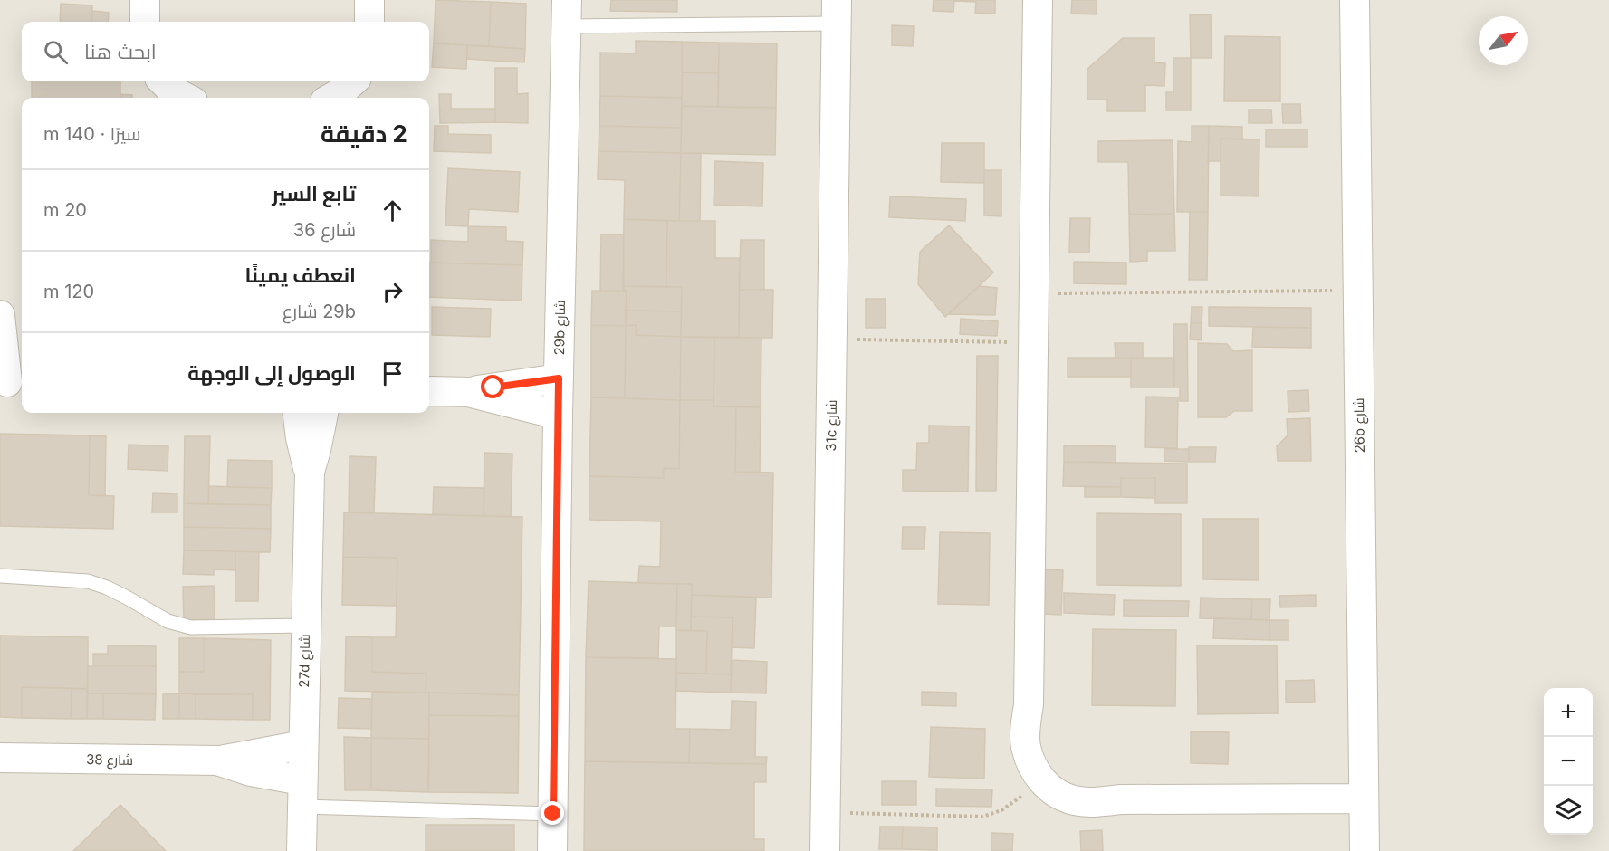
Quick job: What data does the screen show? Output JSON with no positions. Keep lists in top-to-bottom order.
{
  "streets": {
    "street": [
      "29b شارع",
      "31c شارع",
      "26b شارع",
      "27d شارع",
      "شارع 38"
    ]
  },
  "crossings": [
    ["27d شارع", "شارع 38"]
  ],
  "north": "top right",
  "page": {
    "search": "ابحث هنا",
    "heading": ["2 دقيقة", "سيرًا · 140 m"],
    "list": [
      ["تابع السير", "شارع 36", "20 m"],
      ["انعطف يمينًا", "29b شارع", "120 m"],
      "الوصول إلى الوجهة"
    ],
    "map_buttons": ["+", "−"]
  }
}
